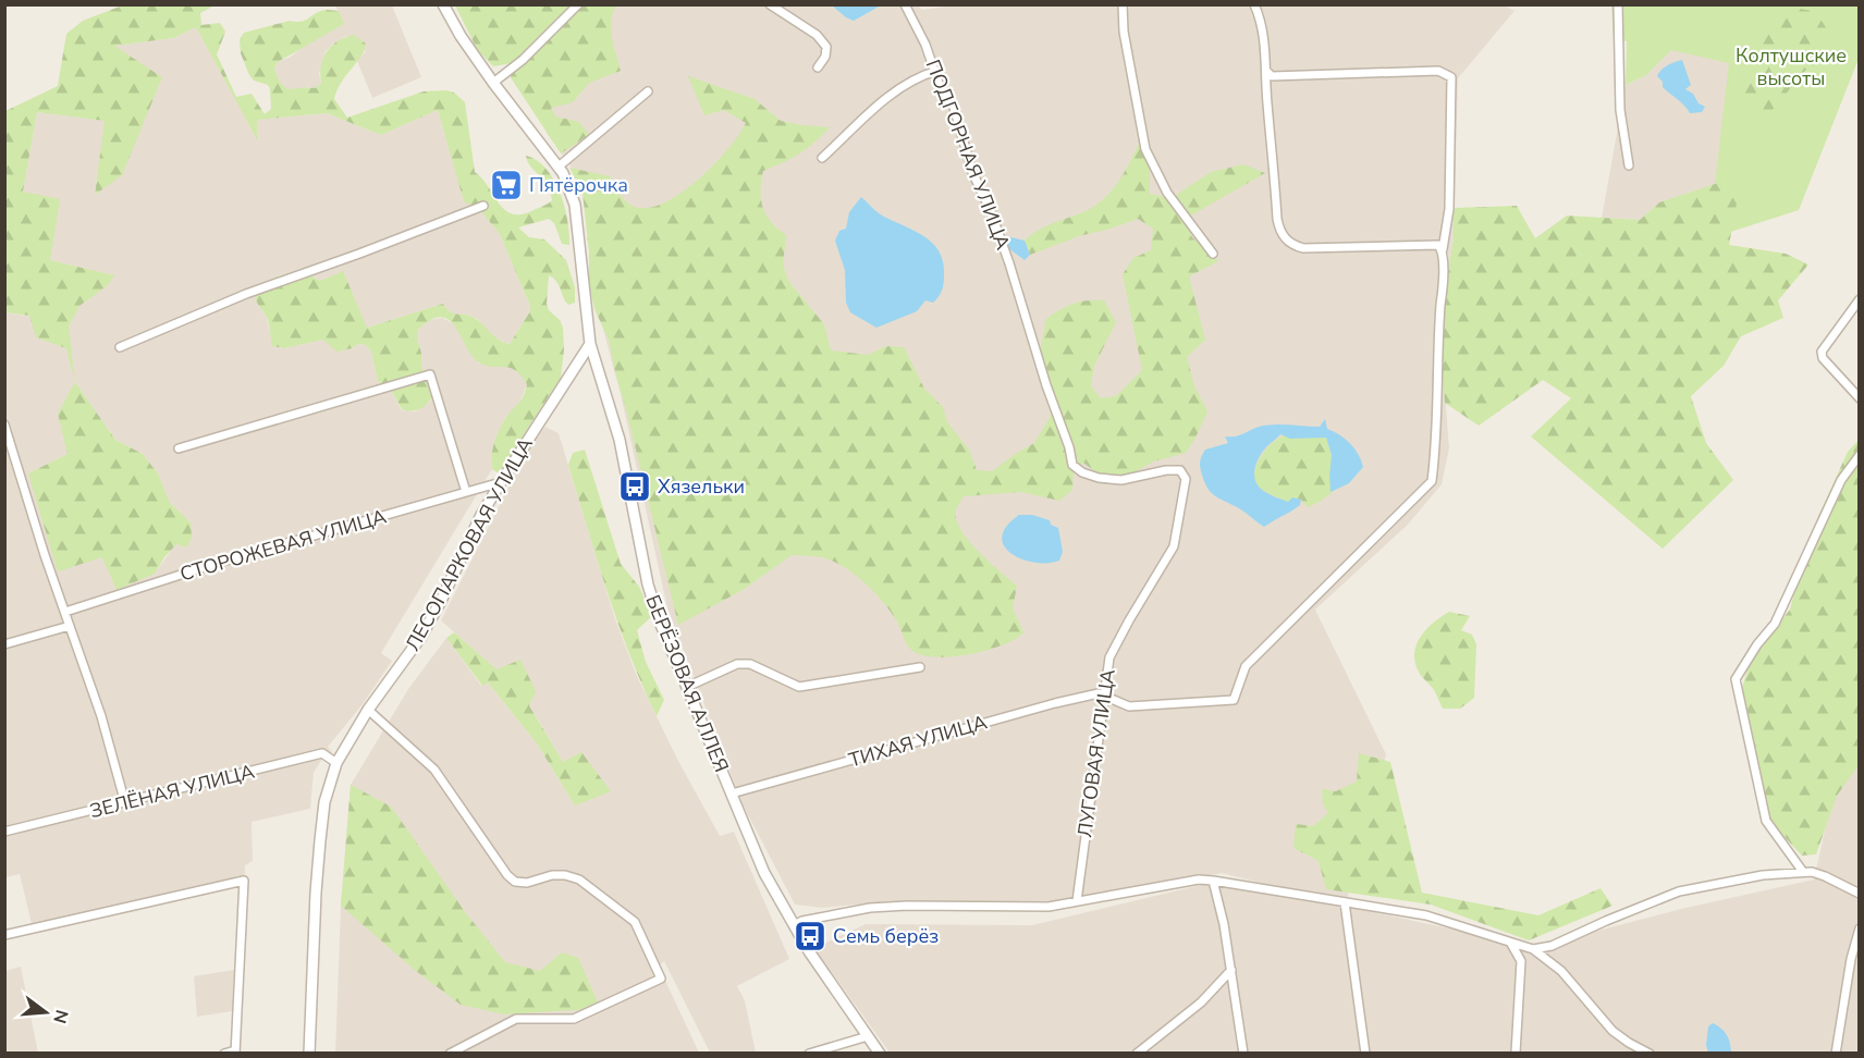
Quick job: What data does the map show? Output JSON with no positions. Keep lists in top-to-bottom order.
{
  "streets": {
    "street": [
      "ПОДГОРНАЯ УЛИЦА",
      "ЛЕСОПАРКОВАЯ УЛИЦА",
      "СТОРОЖЕВАЯ УЛИЦА",
      "БЕРЁЗОВАЯ АЛЛЕЯ",
      "ТИХАЯ УЛИЦА",
      "ЛУГОВАЯ УЛИЦА",
      "ЗЕЛЁНАЯ УЛИЦА"
    ]
  },
  "crossings": [
    ["ПОДГОРНАЯ УЛИЦА", "ЛУГОВАЯ УЛИЦА"],
    ["ЛЕСОПАРКОВАЯ УЛИЦА", "СТОРОЖЕВАЯ УЛИЦА"],
    ["ЛЕСОПАРКОВАЯ УЛИЦА", "БЕРЁЗОВАЯ АЛЛЕЯ"],
    ["ЛЕСОПАРКОВАЯ УЛИЦА", "ЗЕЛЁНАЯ УЛИЦА"],
    ["БЕРЁЗОВАЯ АЛЛЕЯ", "ТИХАЯ УЛИЦА"],
    ["ТИХАЯ УЛИЦА", "ЛУГОВАЯ УЛИЦА"]
  ],
  "parks": ["Колтушские высоты"],
  "places": {
    "supermarket": ["Пятёрочка"],
    "bus stop": ["Хязельки", "Семь берёз"]
  },
  "north": "right"
}
